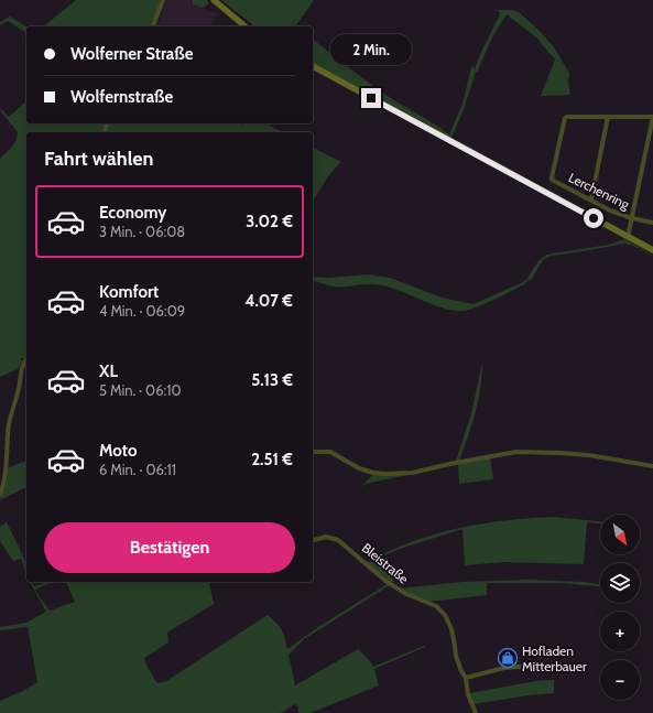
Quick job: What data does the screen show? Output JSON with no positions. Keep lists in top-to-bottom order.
{
  "streets": {
    "street": ["Lerchenring", "Bleistraße"]
  },
  "places": {
    "shop": ["Hofladen Mitterbauer"]
  },
  "north": "bottom right",
  "page": {
    "banner": ["Wolferner Straße", "Wolfernstraße"],
    "bubble": "2 Min.",
    "heading": "Fahrt wählen",
    "list": [
      {
        "name": "Economy",
        "note": "3 Min. · 06:08",
        "value": "3.02 €"
      },
      {
        "name": "Komfort",
        "note": "4 Min. · 06:09",
        "value": "4.07 €"
      },
      {
        "name": "XL",
        "note": "5 Min. · 06:10",
        "value": "5.13 €"
      },
      {
        "name": "Moto",
        "note": "6 Min. · 06:11",
        "value": "2.51 €"
      }
    ],
    "buttons": "Bestätigen",
    "map_buttons": ["+", "−"]
  }
}
